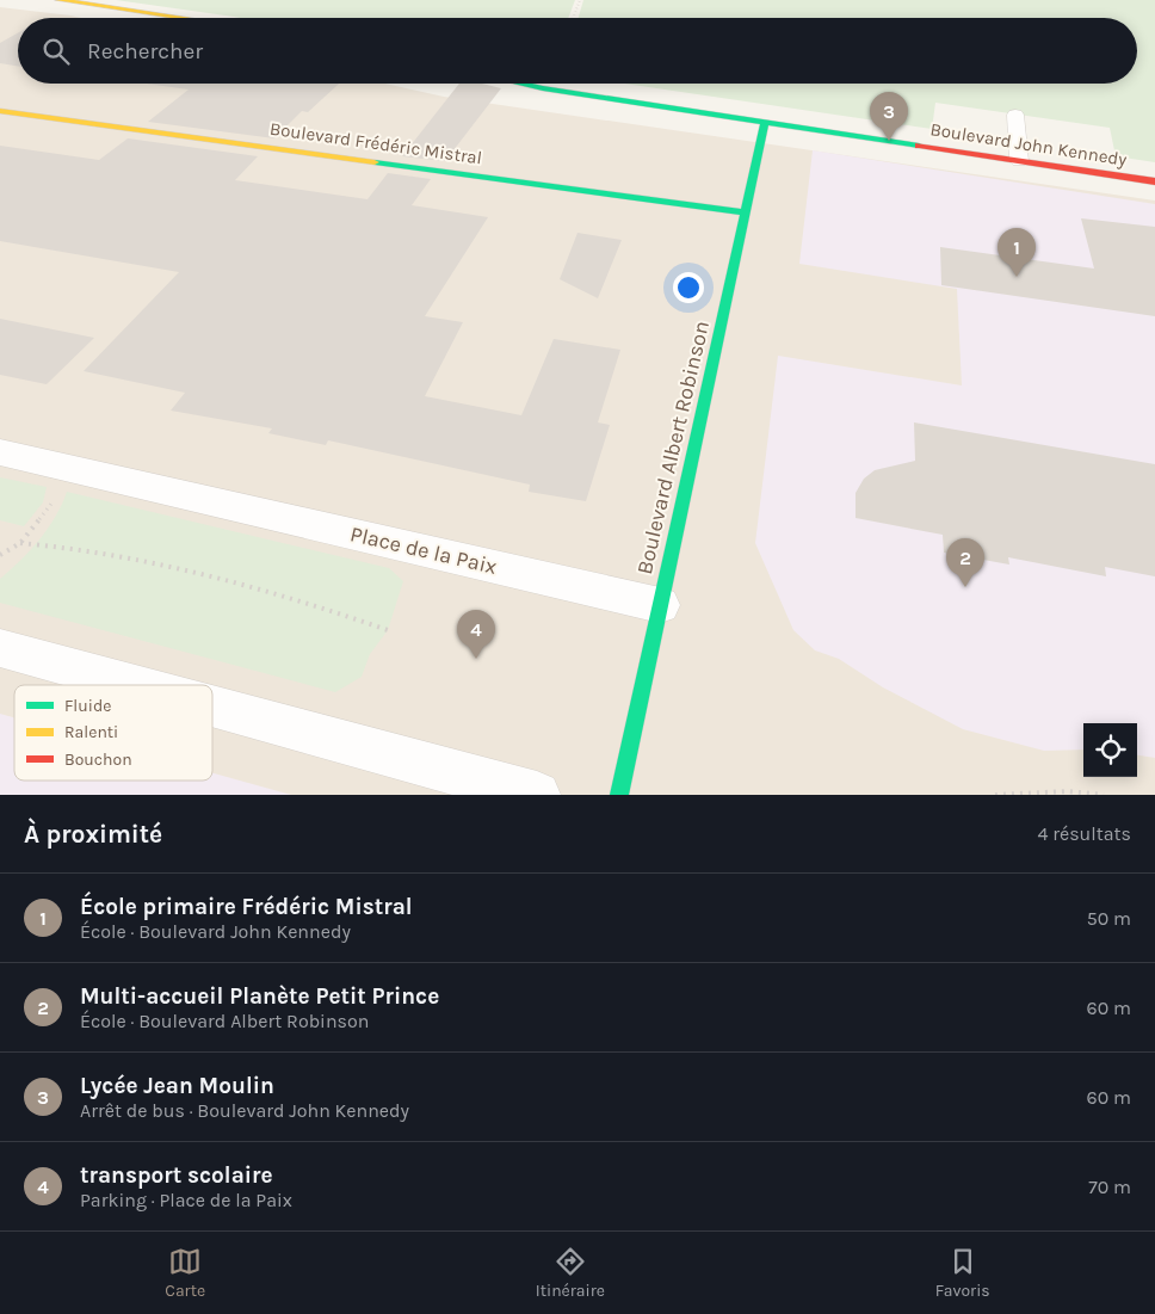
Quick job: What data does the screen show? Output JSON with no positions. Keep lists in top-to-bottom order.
{
  "streets": {
    "street": [
      "Boulevard Frédéric Mistral",
      "Boulevard John Kennedy",
      "Boulevard Albert Robinson",
      "Place de la Paix"
    ]
  },
  "crossings": [
    ["Boulevard Frédéric Mistral", "Boulevard Albert Robinson"],
    ["Boulevard John Kennedy", "Boulevard Albert Robinson"],
    ["Boulevard Albert Robinson", "Place de la Paix"]
  ],
  "legend": ["Fluide", "Ralenti", "Bouchon"],
  "page": {
    "search": "Rechercher",
    "pins": [
      "3",
      "1",
      "2",
      "4"
    ],
    "heading": ["À proximité", "4 résultats"],
    "list": [
      {
        "mark": "1",
        "name": "École primaire Frédéric Mistral",
        "note": "École · Boulevard John Kennedy",
        "value": "50 m"
      },
      {
        "mark": "2",
        "name": "Multi-accueil Planète Petit Prince",
        "note": "École · Boulevard Albert Robinson",
        "value": "60 m"
      },
      {
        "mark": "3",
        "name": "Lycée Jean Moulin",
        "note": "Arrêt de bus · Boulevard John Kennedy",
        "value": "60 m"
      },
      {
        "mark": "4",
        "name": "transport scolaire",
        "note": "Parking · Place de la Paix",
        "value": "70 m"
      }
    ],
    "nav": ["Carte", "Itinéraire", "Favoris"]
  }
}
